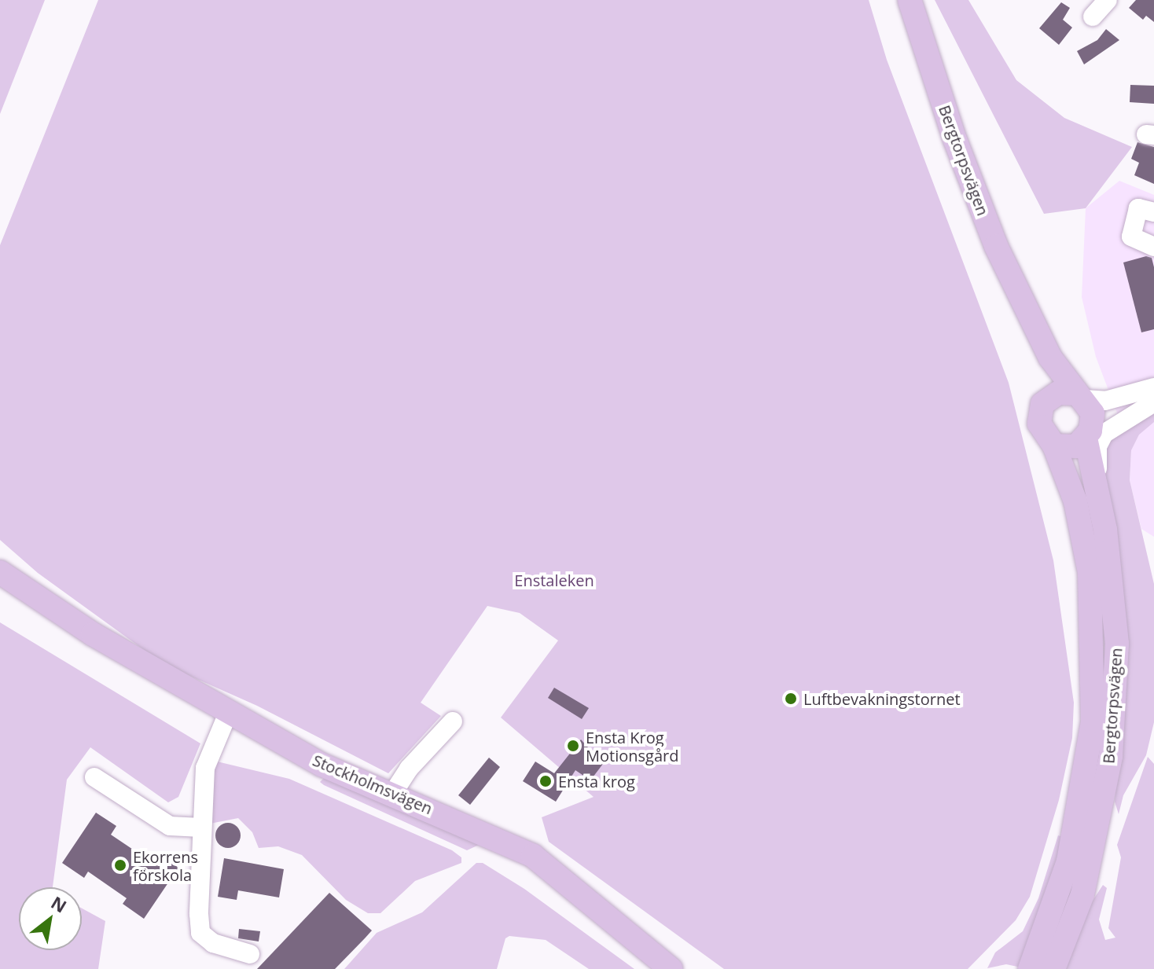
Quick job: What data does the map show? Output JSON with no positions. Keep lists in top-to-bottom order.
{
  "streets": {
    "main road": ["Bergtorpsvägen", "Stockholmsvägen"]
  },
  "parks": ["Enstaleken"],
  "places": [
    "Luftbevakningstornet",
    "Ensta Krog Motionsgård",
    "Ensta krog",
    "Ekorrens förskola"
  ],
  "north": "top right"
}
